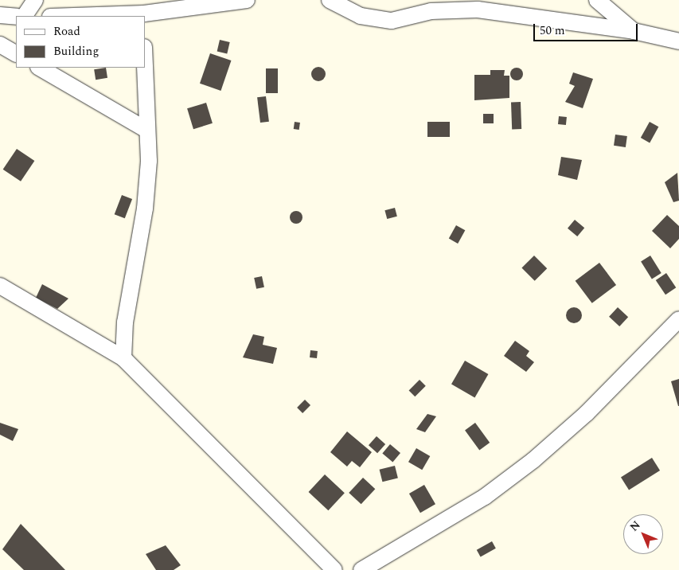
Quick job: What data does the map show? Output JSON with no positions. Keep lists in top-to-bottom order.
{
  "legend": ["Road", "Building"],
  "scale_bar": "50 m",
  "north": "top left"
}
